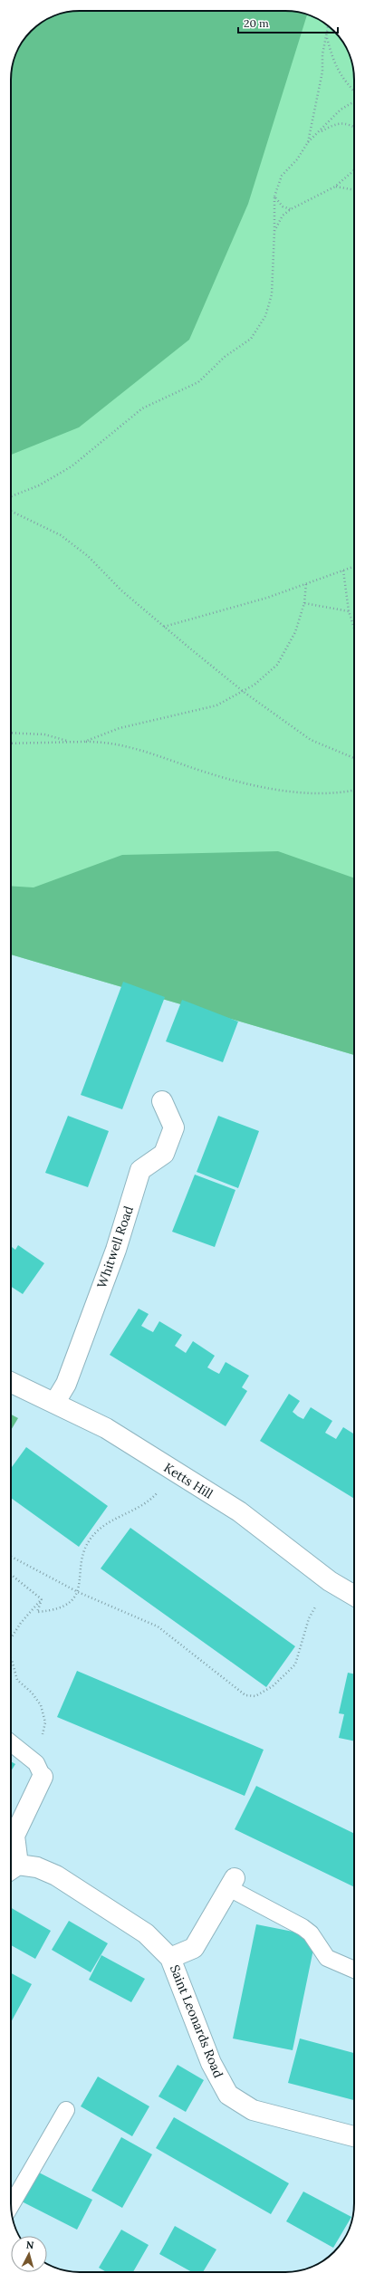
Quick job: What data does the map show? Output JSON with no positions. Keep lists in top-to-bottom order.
{
  "streets": {
    "street": ["Whitwell Road", "Ketts Hill", "Saint Leonards Road"]
  },
  "crossings": [
    ["Whitwell Road", "Ketts Hill"]
  ],
  "scale_bar": "20 m",
  "north": "top"
}
